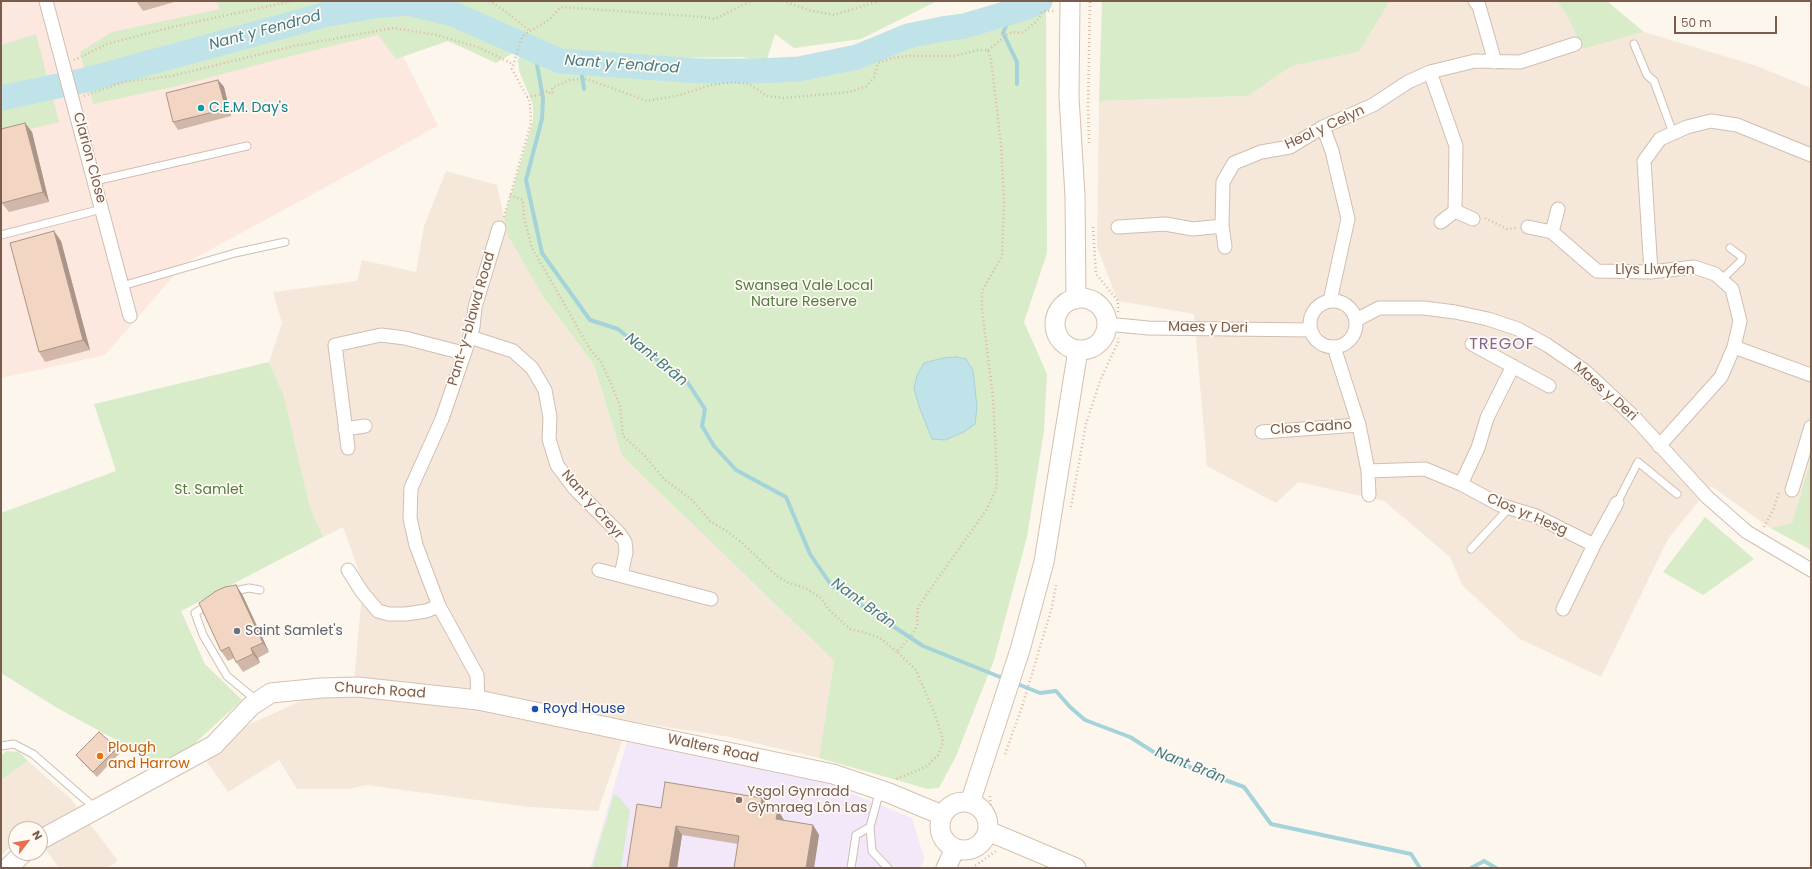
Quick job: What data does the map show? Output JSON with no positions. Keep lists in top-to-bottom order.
{
  "streets": {
    "main road": ["Church Road", "Walters Road"],
    "street": [
      "Heol y Celyn",
      "Clarion Close",
      "Llys Llwyfen",
      "Pant-y-blawd Road",
      "Maes y Deri",
      "Clos Cadno",
      "Nant y Creyr",
      "Clos yr Hesg"
    ]
  },
  "crossings": [
    ["Llys Llwyfen", "Maes y Deri"],
    ["Pant-y-blawd Road", "Nant y Creyr"],
    ["Pant-y-blawd Road", "Church Road"],
    ["Pant-y-blawd Road", "Walters Road"],
    ["Church Road", "Walters Road"]
  ],
  "districts": ["TREGOF"],
  "water": ["Nant y Fendrod", "Nant Brân"],
  "parks": ["Swansea Vale Local Nature Reserve", "St. Samlet"],
  "places": [
    "C.E.M. Day's",
    "Saint Samlet's",
    "Royd House",
    "Plough and Harrow",
    "Ysgol Gynradd Gymraeg Lôn Las"
  ],
  "scale_bar": "50 m",
  "north": "top right"
}
